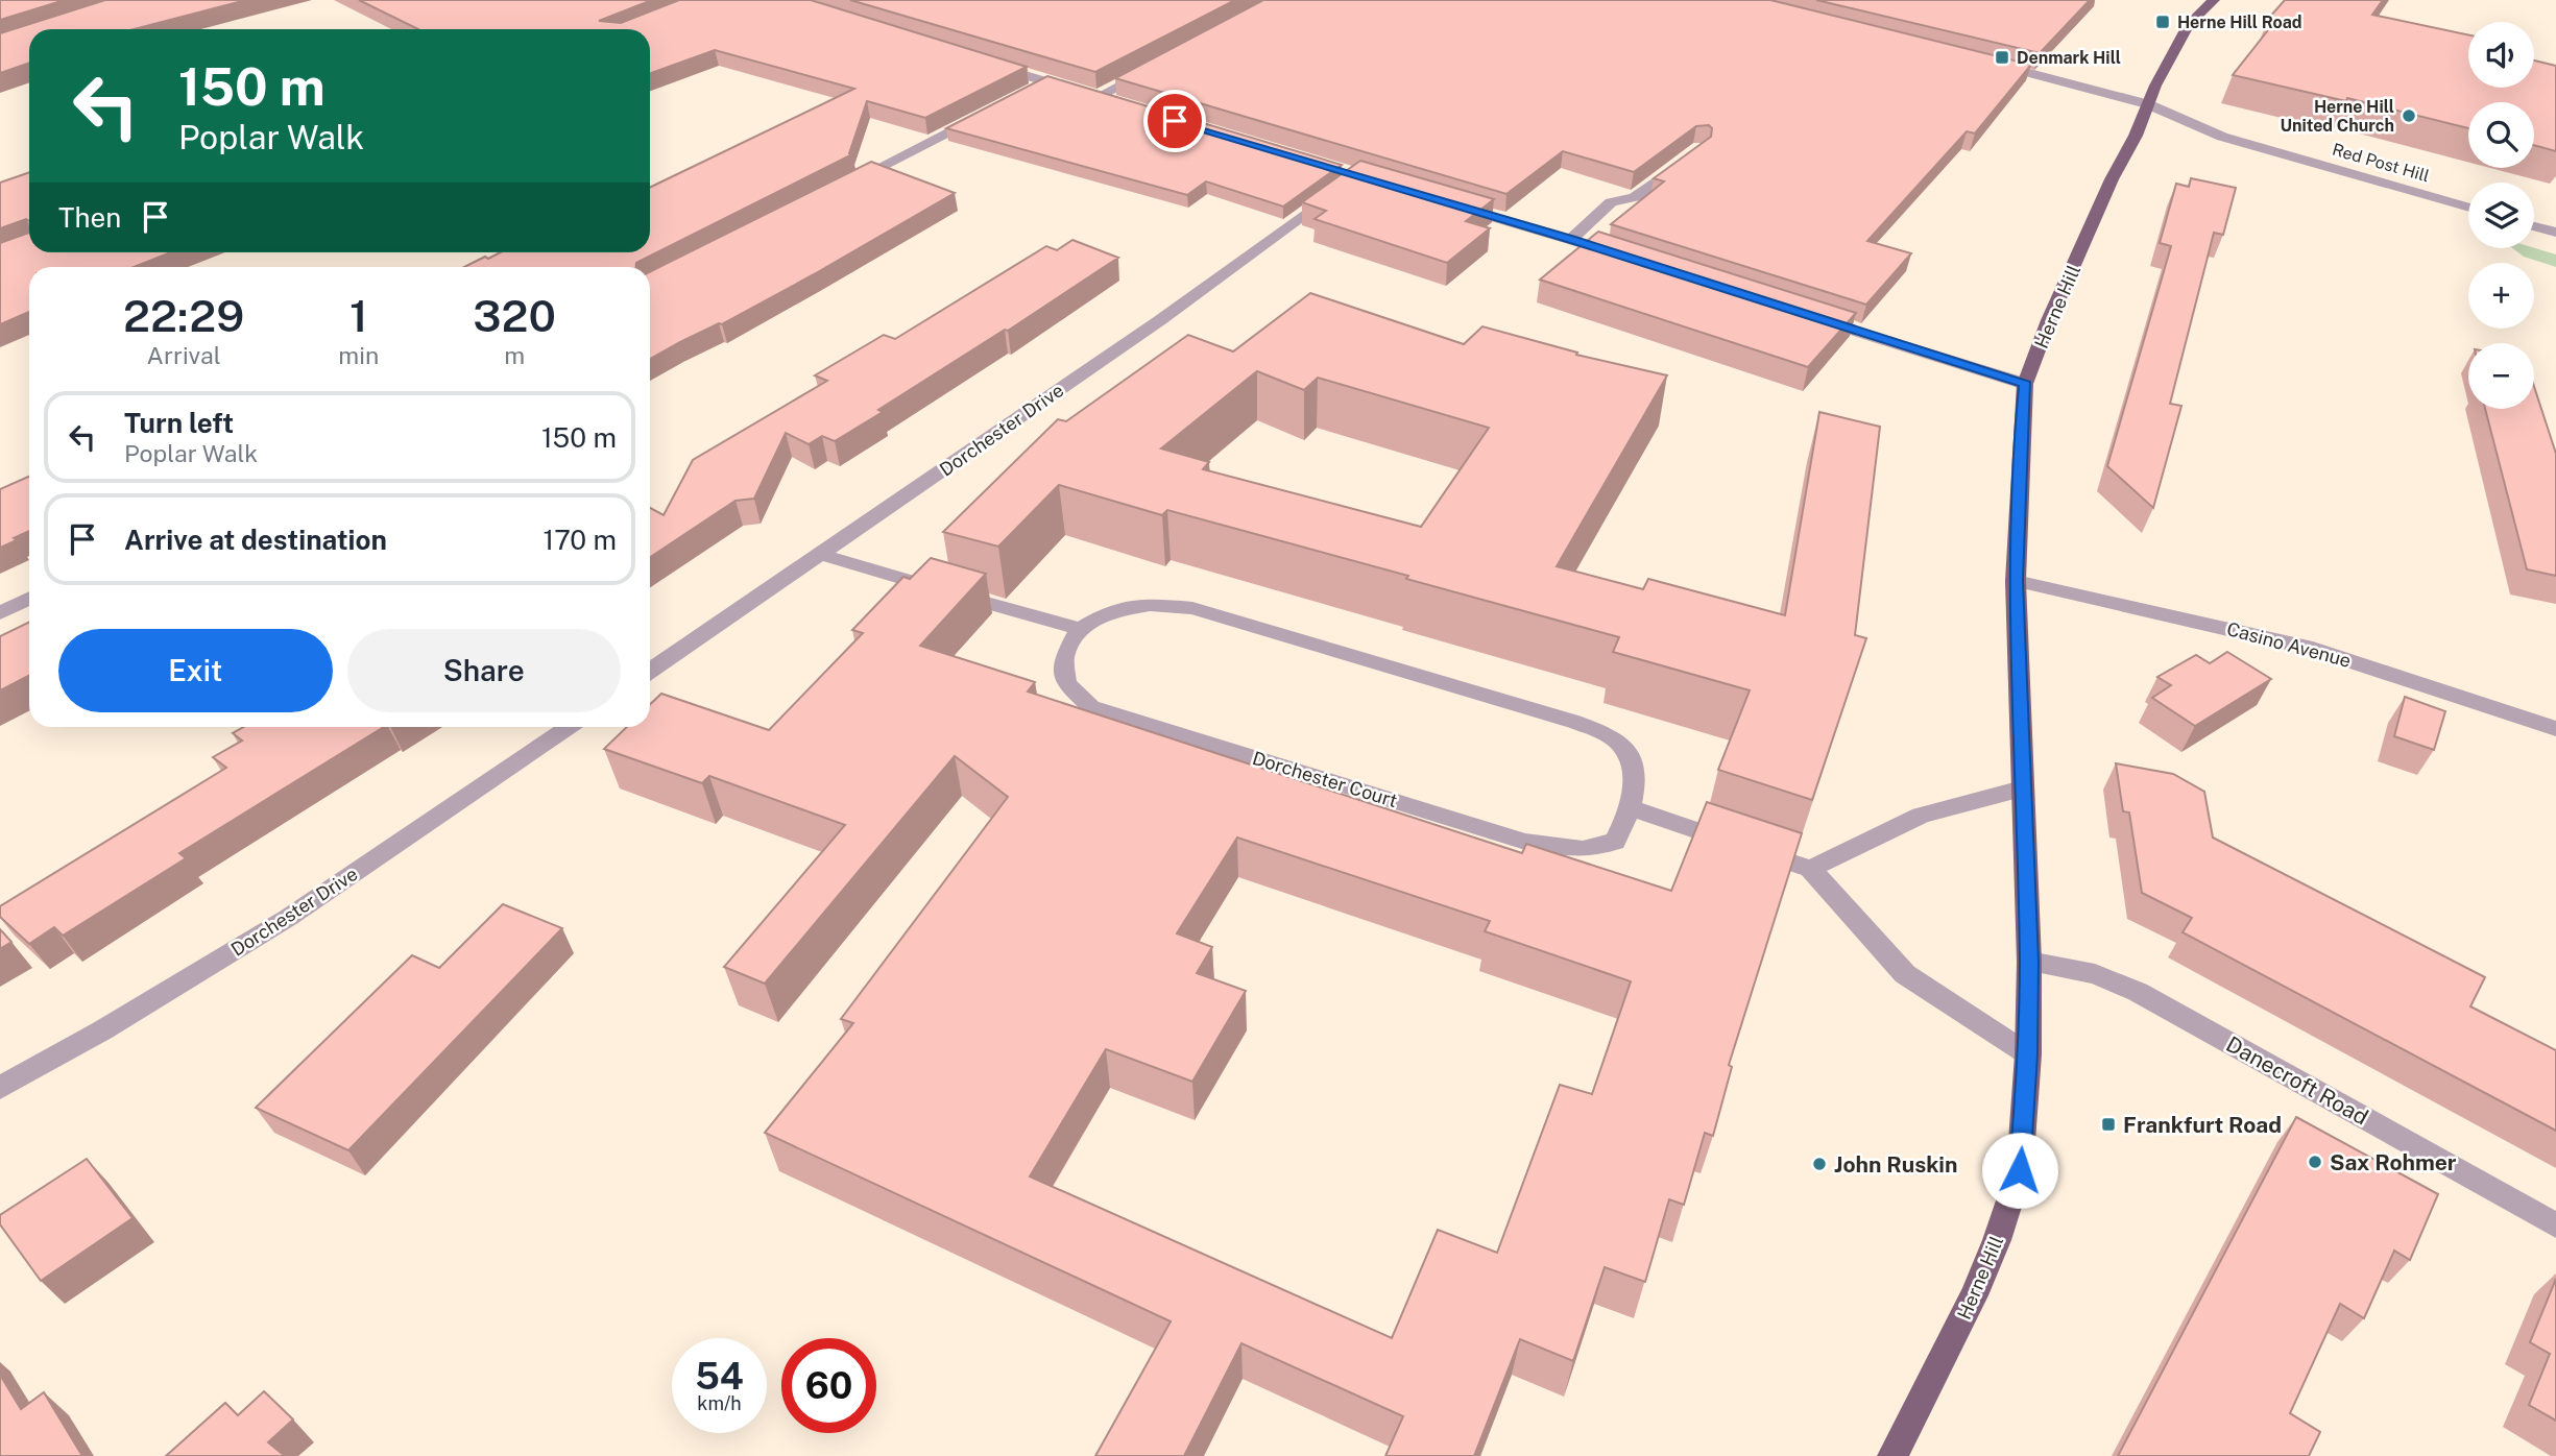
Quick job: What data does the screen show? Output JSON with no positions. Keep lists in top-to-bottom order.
{
  "streets": {
    "main road": ["Herne Hill"],
    "street": [
      "Red Post Hill",
      "Dorchester Drive",
      "Casino Avenue",
      "Dorchester Court",
      "Danecroft Road"
    ]
  },
  "crossings": [
    ["Red Post Hill", "Herne Hill"],
    ["Herne Hill", "Casino Avenue"],
    ["Herne Hill", "Danecroft Road"]
  ],
  "places": {
    "transit": ["Herne Hill Road", "Denmark Hill", "Frankfurt Road"],
    "other": ["Herne Hill United Church", "Sax Rohmer", "John Ruskin"]
  },
  "page": {
    "map_buttons": ["+", "−"],
    "turn": ["150 m", "Poplar Walk"],
    "then": "Then",
    "eta": [
      "22:29",
      "Arrival",
      "1",
      "min",
      "320",
      "m"
    ],
    "list": [
      {
        "name": "Turn left",
        "note": "Poplar Walk",
        "value": "150 m"
      },
      {
        "name": "Arrive at destination",
        "value": "170 m"
      }
    ],
    "buttons": ["Exit", "Share"],
    "speed": "54 km/h",
    "limit": "60"
  }
}
